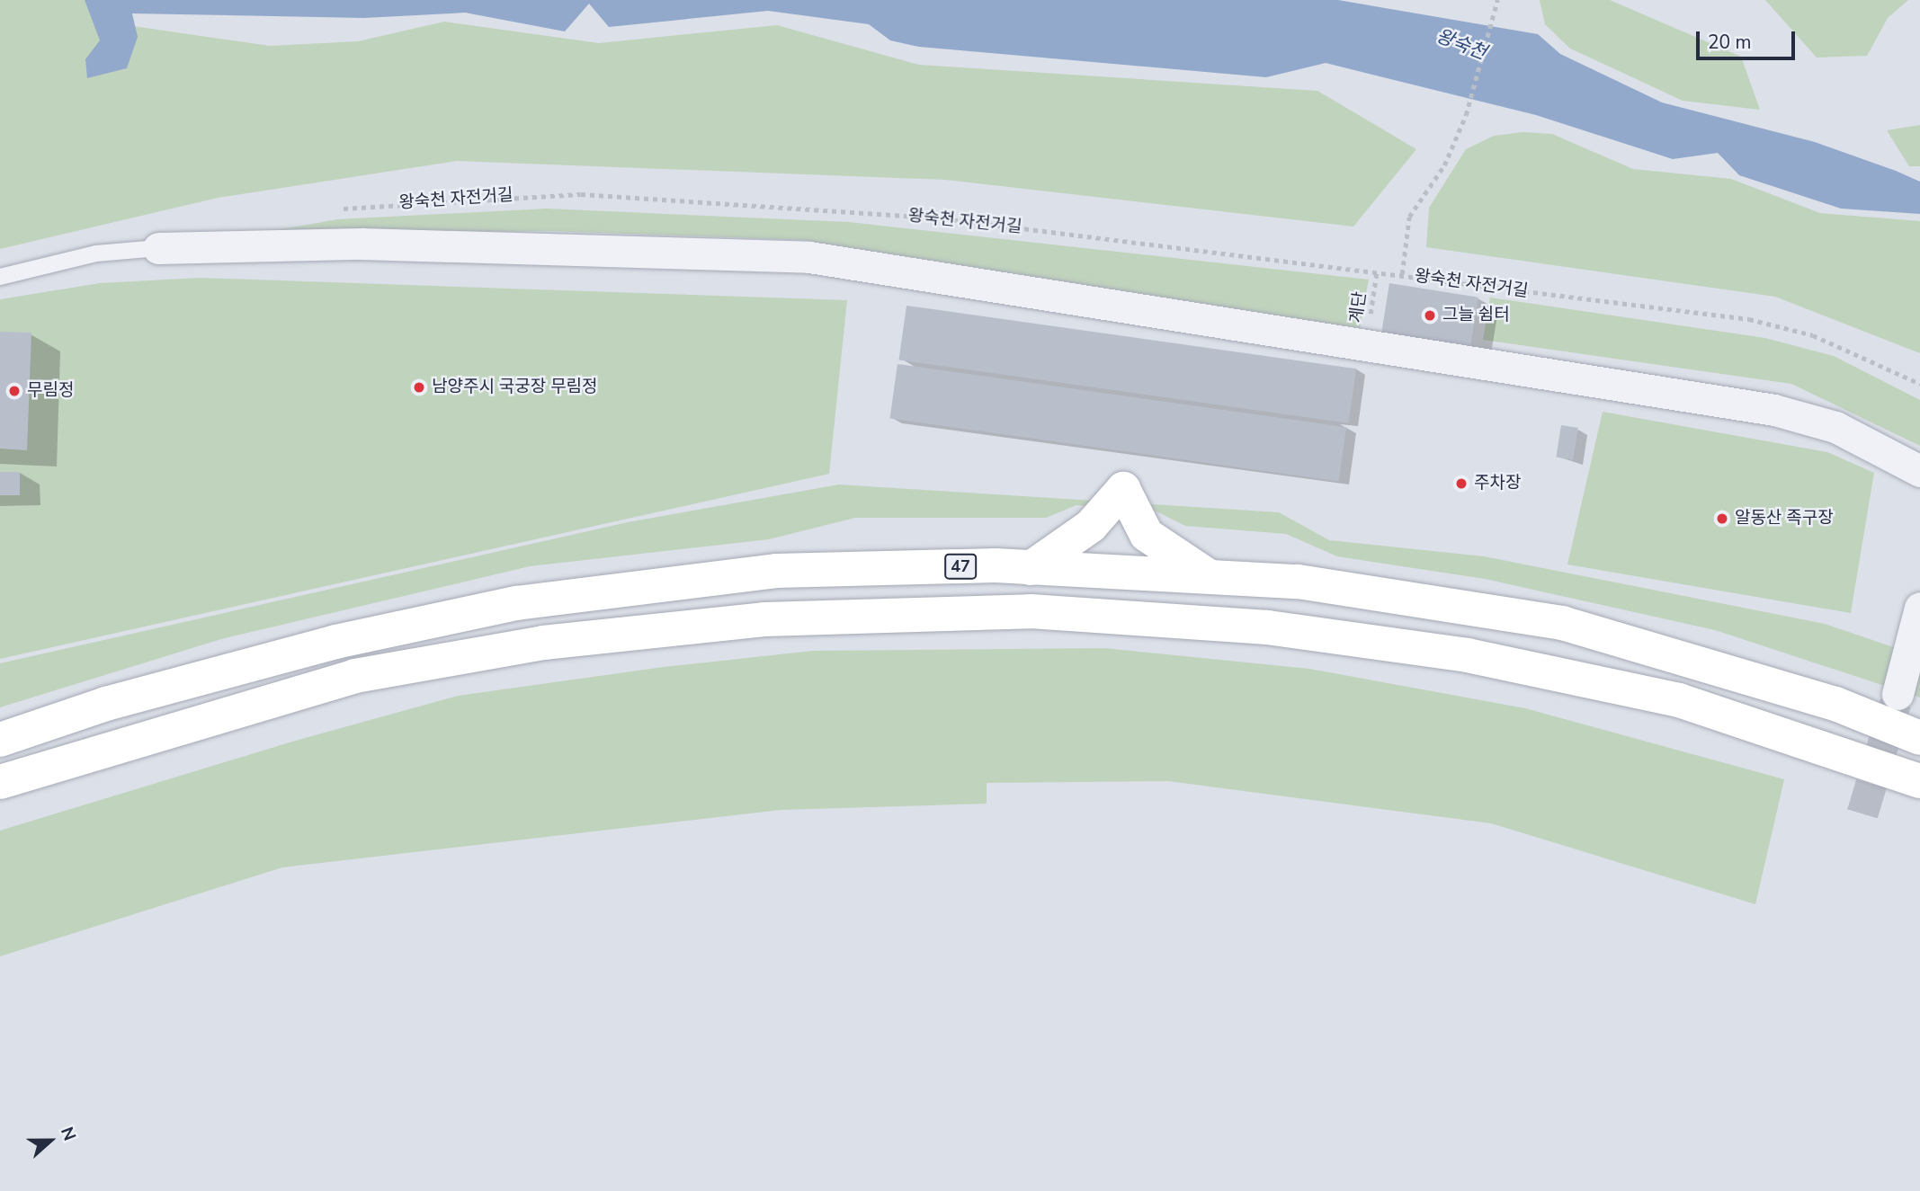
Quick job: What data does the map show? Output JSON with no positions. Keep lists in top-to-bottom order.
{
  "streets": {
    "highway": ["47"],
    "path": ["왕숙천 자전거길", "계단"]
  },
  "crossings": [
    ["왕숙천 자전거길", "계단"]
  ],
  "water": ["왕숙천"],
  "places": [
    "그늘 쉼터",
    "남양주시 국궁장 무림정",
    "무림정",
    "주차장",
    "알동산 족구장"
  ],
  "scale_bar": "20 m",
  "north": "right"
}
